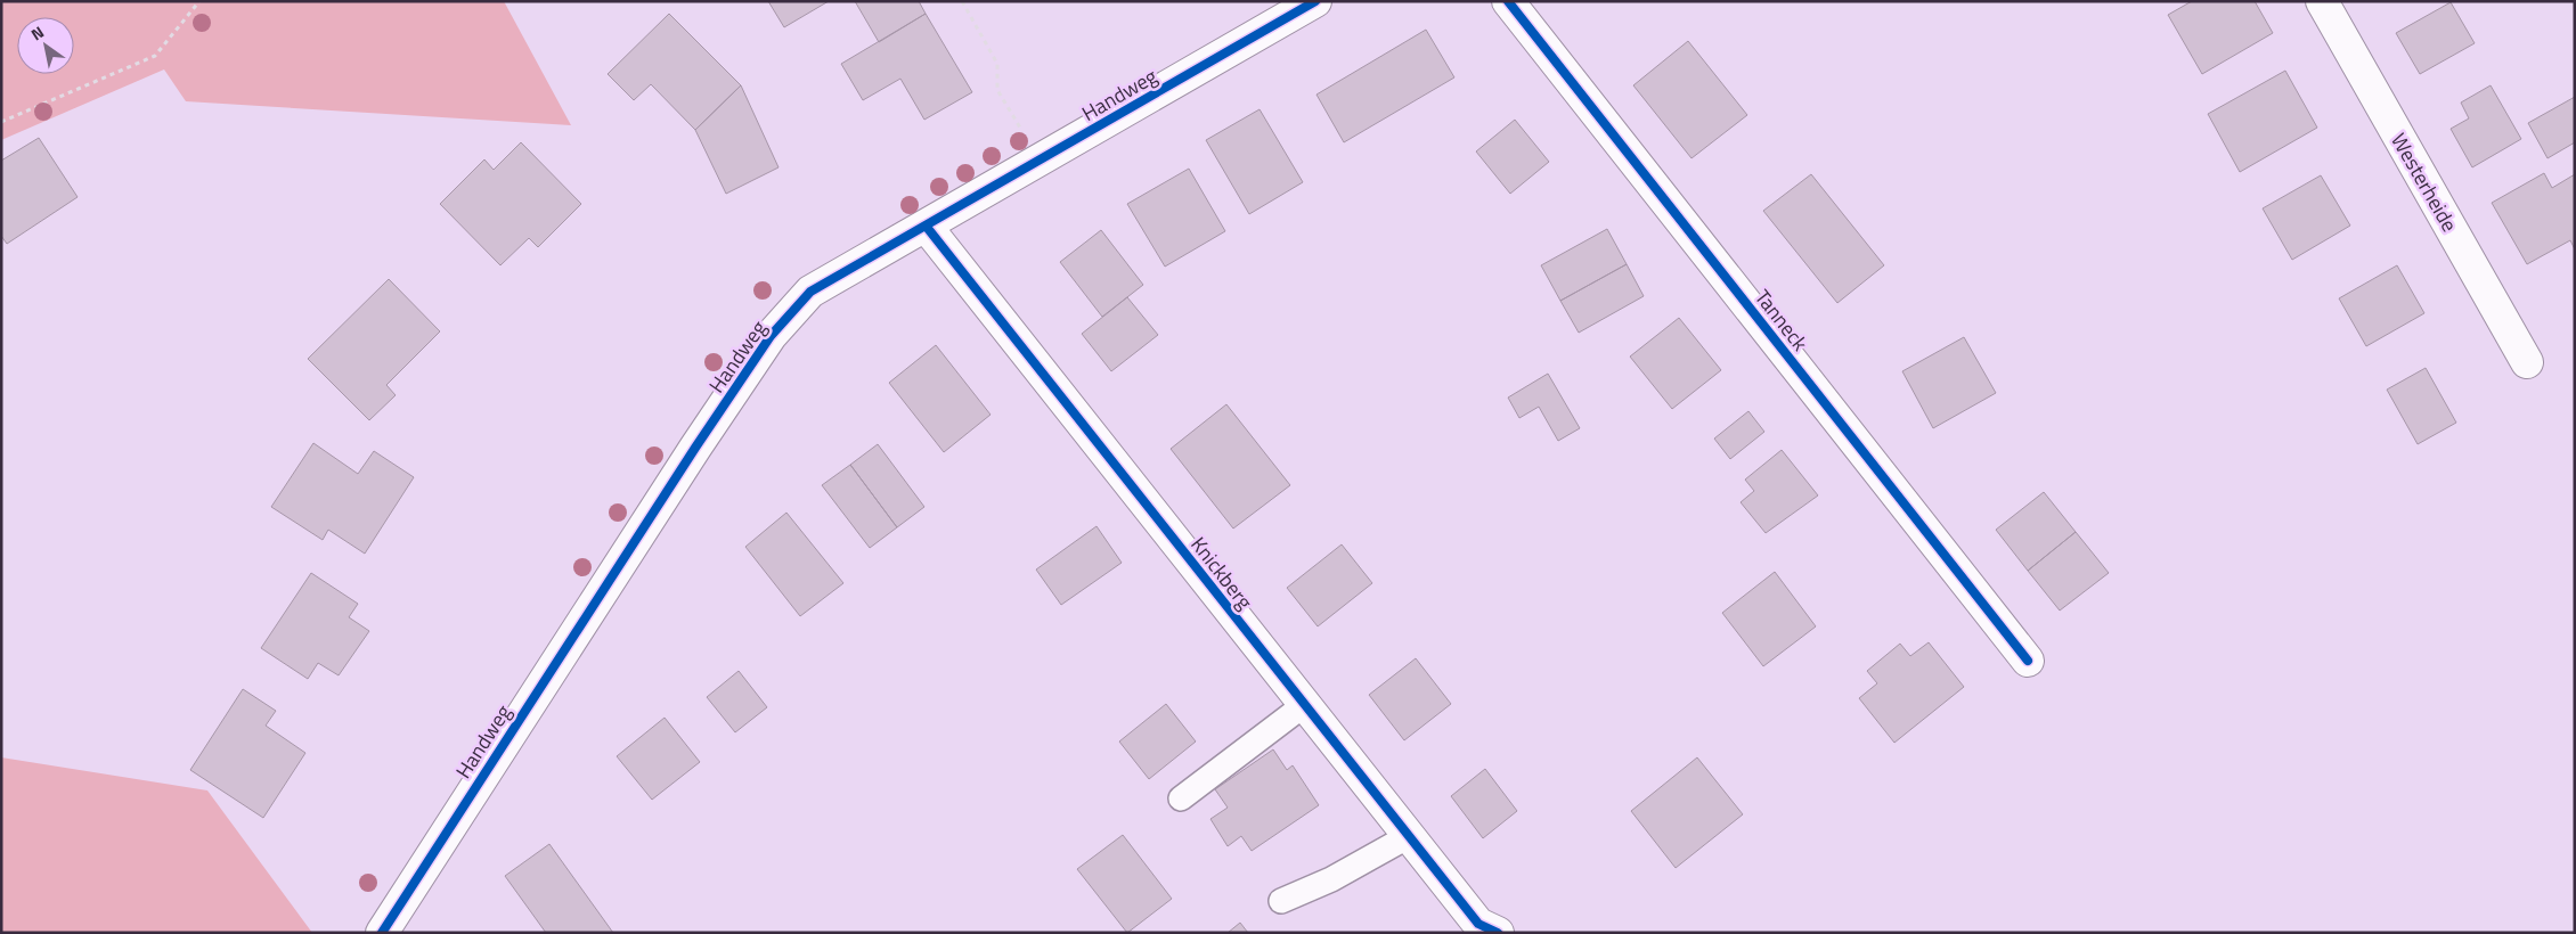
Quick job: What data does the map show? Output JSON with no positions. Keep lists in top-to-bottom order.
{
  "streets": {
    "street": [
      "Handweg",
      "Westerheide",
      "Tanneck",
      "Knickberg"
    ]
  },
  "crossings": [
    ["Handweg", "Knickberg"]
  ],
  "north": "top left"
}
